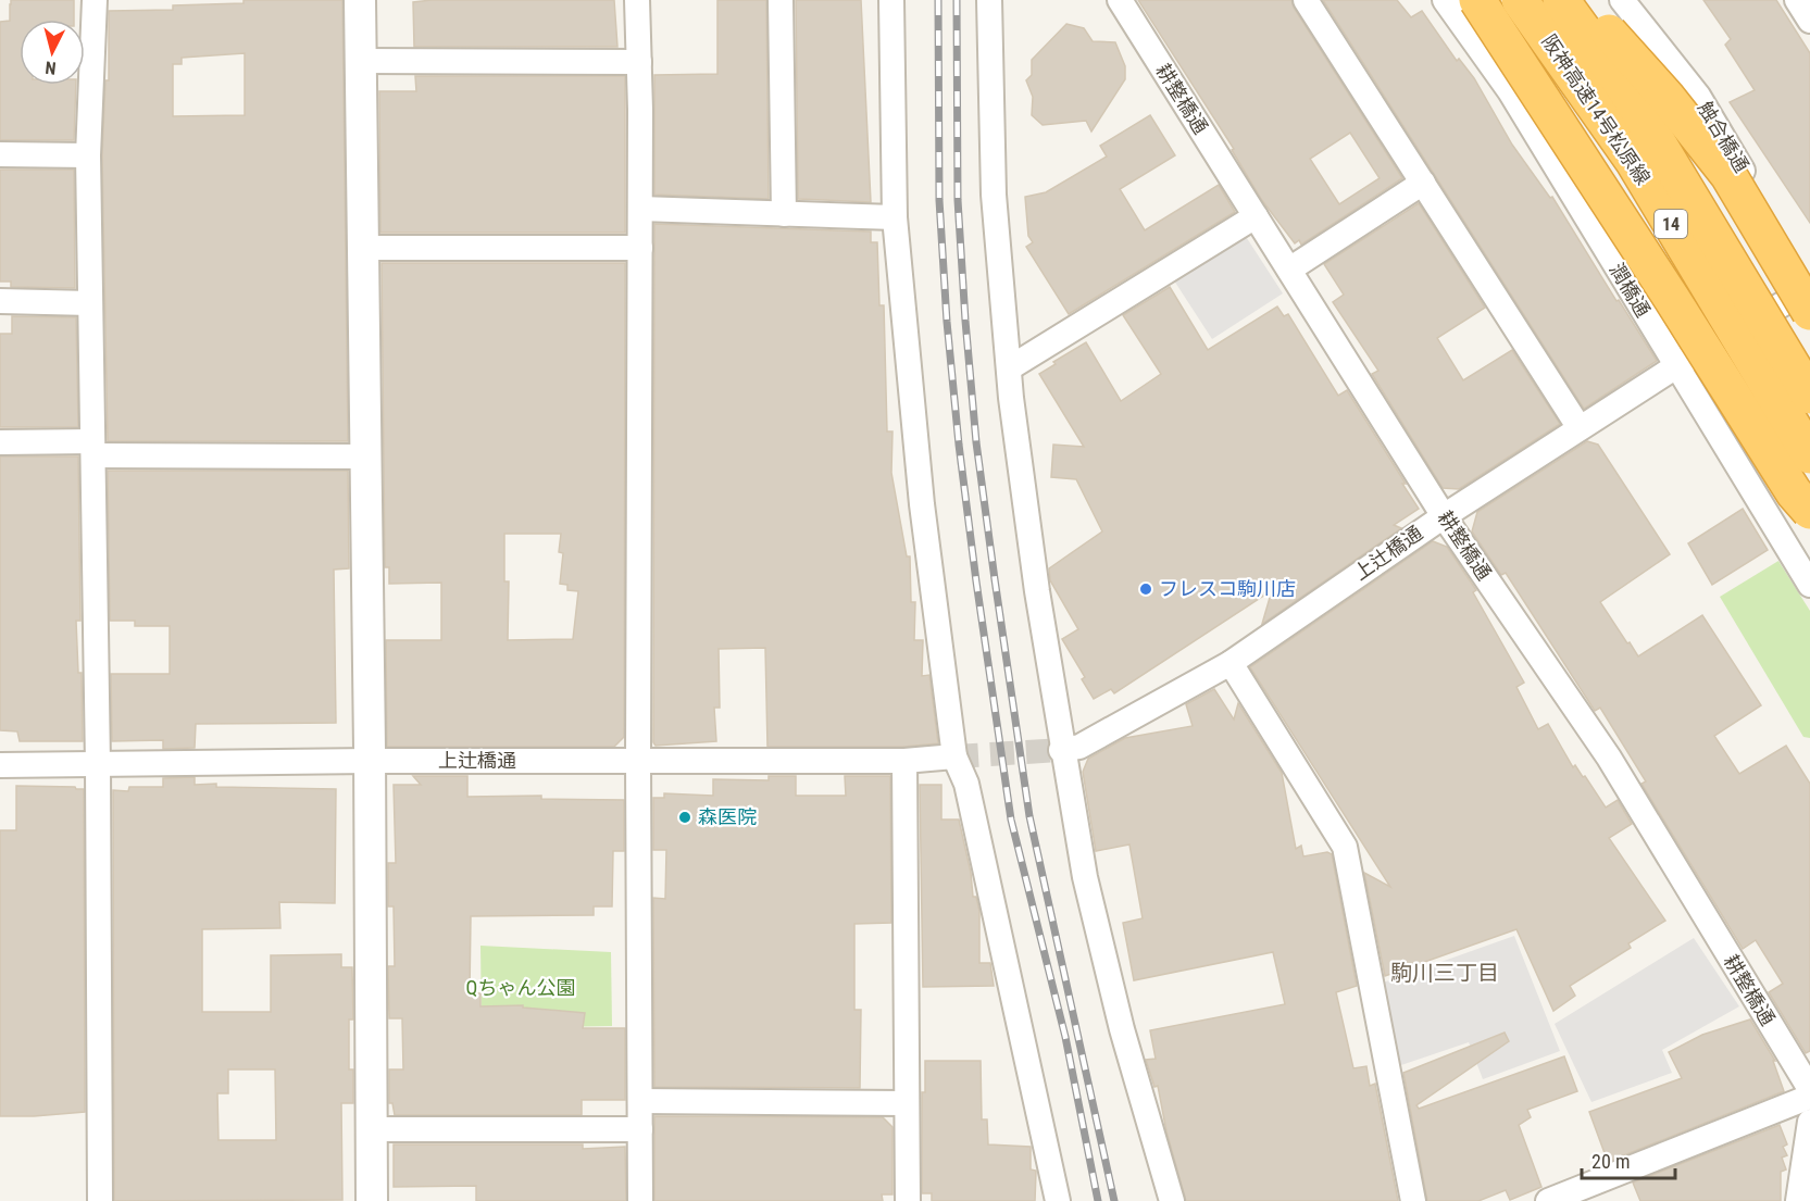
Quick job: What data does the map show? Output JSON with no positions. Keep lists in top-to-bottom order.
{
  "streets": {
    "highway": ["阪神高速14号松原線", "14"],
    "street": [
      "耕整橋通",
      "触合橋通",
      "潤橋通",
      "上辻橋通"
    ]
  },
  "crossings": [
    ["耕整橋通", "上辻橋通"],
    ["触合橋通", "上辻橋通"],
    ["潤橋通", "上辻橋通"]
  ],
  "districts": ["駒川三丁目"],
  "parks": ["Qちゃん公園"],
  "places": ["フレスコ駒川店", "森医院"],
  "scale_bar": "20 m",
  "north": "bottom"
}
